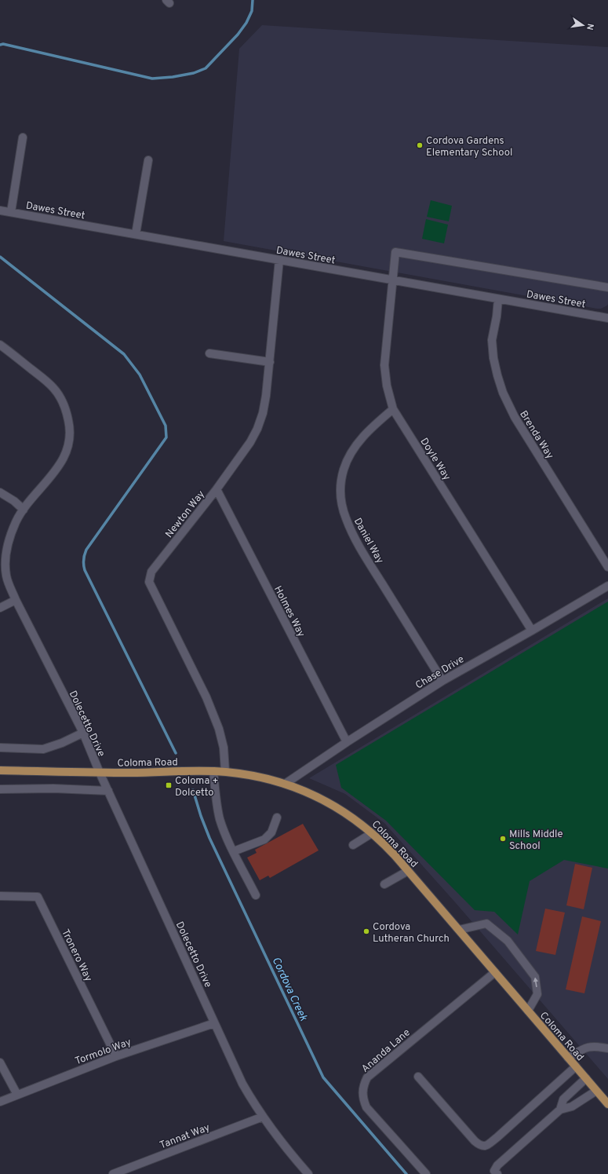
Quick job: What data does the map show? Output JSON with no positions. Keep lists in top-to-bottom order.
{
  "streets": {
    "main road": ["Coloma Road"],
    "street": [
      "Dawes Street",
      "Brenda Way",
      "Doyle Way",
      "Newton Way",
      "Daniel Way",
      "Holmes Way",
      "Chase Drive",
      "Dolecetto Drive",
      "Tronero Way",
      "Ananda Lane",
      "Tormolo Way",
      "Tannat Way"
    ]
  },
  "crossings": [
    ["Dawes Street", "Brenda Way"],
    ["Dawes Street", "Doyle Way"],
    ["Dawes Street", "Newton Way"],
    ["Doyle Way", "Daniel Way"],
    ["Doyle Way", "Chase Drive"],
    ["Newton Way", "Holmes Way"],
    ["Newton Way", "Coloma Road"],
    ["Daniel Way", "Chase Drive"],
    ["Holmes Way", "Chase Drive"],
    ["Chase Drive", "Coloma Road"],
    ["Dolecetto Drive", "Coloma Road"],
    ["Dolecetto Drive", "Tormolo Way"],
    ["Dolecetto Drive", "Tannat Way"],
    ["Coloma Road", "Ananda Lane"],
    ["Tronero Way", "Tormolo Way"]
  ],
  "water": ["Cordova Creek"],
  "places": {
    "other": ["Cordova Gardens Elementary School", "Mills Middle School", "Cordova Lutheran Church"],
    "transit": ["Coloma + Dolcetto"]
  },
  "north": "right"
}
